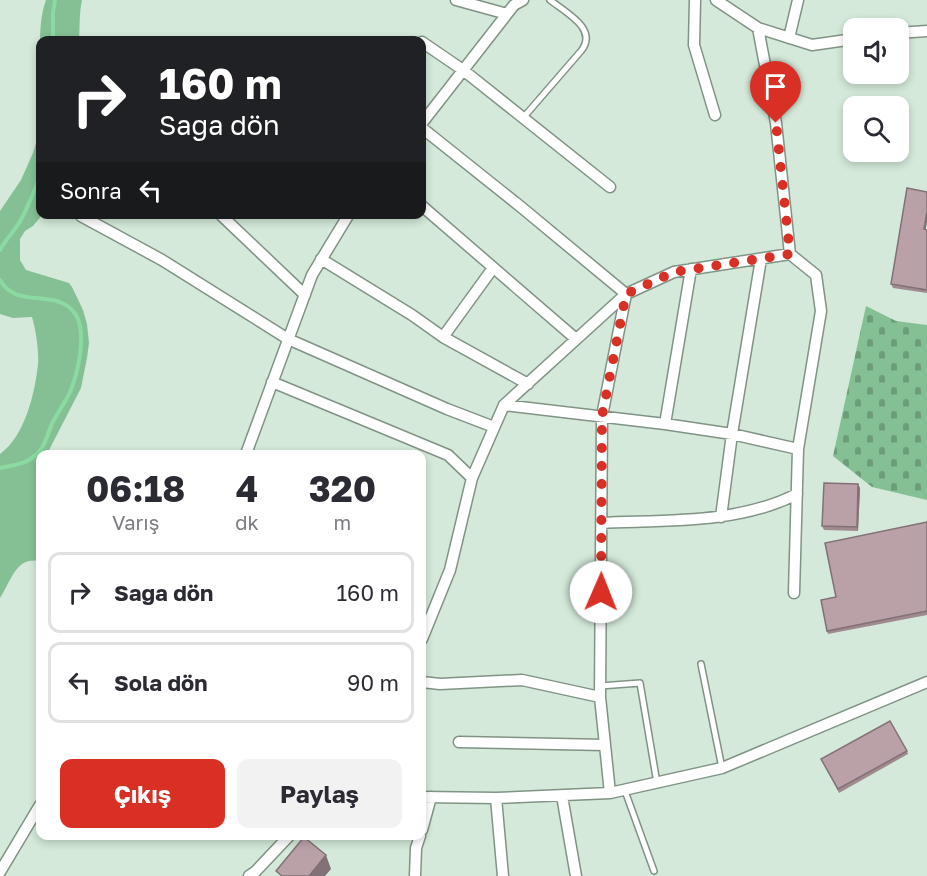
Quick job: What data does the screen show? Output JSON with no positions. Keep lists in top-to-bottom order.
{
  "page": {
    "turn": ["160 m", "Sağa dön"],
    "then": "Sonra",
    "eta": [
      "06:18",
      "Varış",
      "4",
      "dk",
      "320",
      "m"
    ],
    "list": [
      {
        "name": "Sağa dön",
        "value": "160 m"
      },
      {
        "name": "Sola dön",
        "value": "90 m"
      }
    ],
    "buttons": ["Çıkış", "Paylaş"]
  }
}
